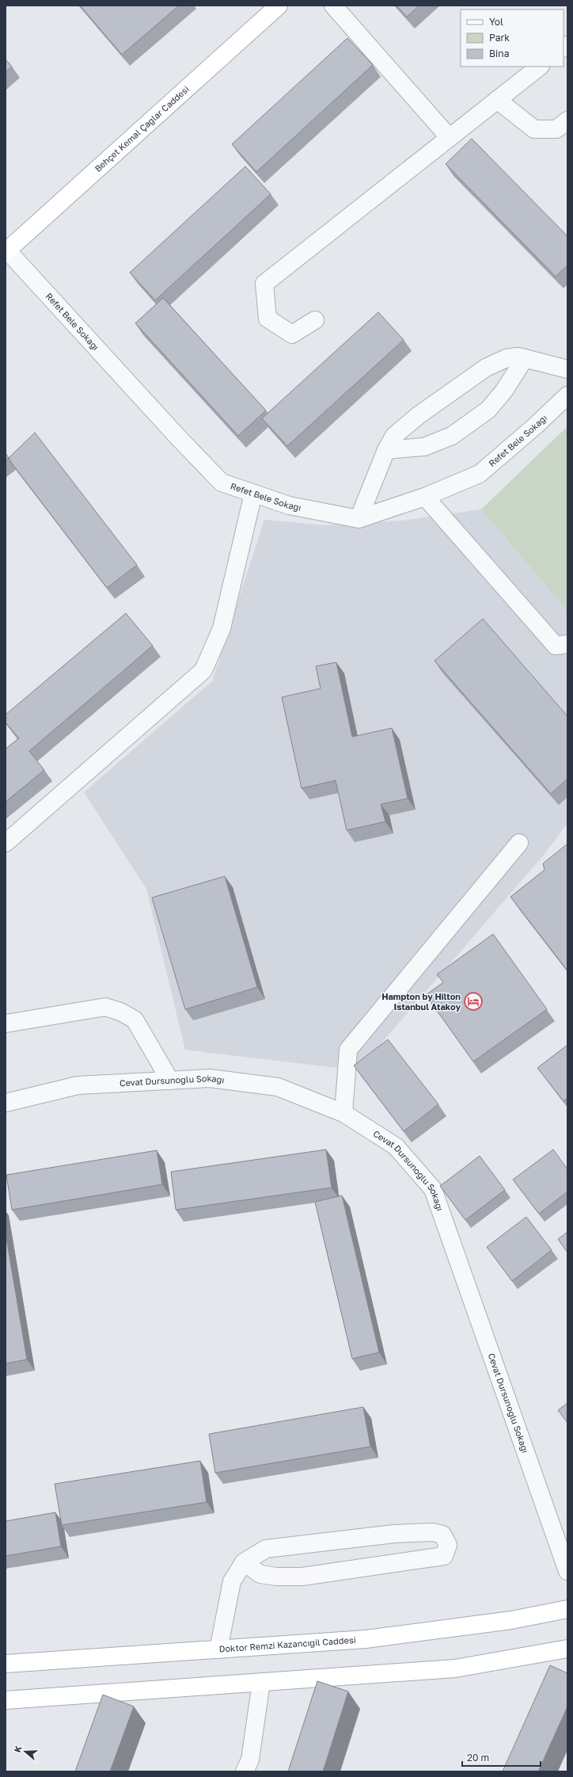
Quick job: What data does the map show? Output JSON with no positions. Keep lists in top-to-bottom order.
{
  "streets": {
    "main road": ["Behçet Kemal Çağlar Caddesi", "Doktor Remzi Kazancıgil Caddesi"],
    "street": ["Refet Bele Sokağı", "Cevat Dursunoğlu Sokağı"]
  },
  "crossings": [
    ["Behçet Kemal Çağlar Caddesi", "Refet Bele Sokağı"]
  ],
  "places": {
    "hotel": ["Hampton by Hilton Istanbul Atakoy"]
  },
  "legend": ["Yol", "Park", "Bina"],
  "scale_bar": "20 m",
  "north": "left"
}
